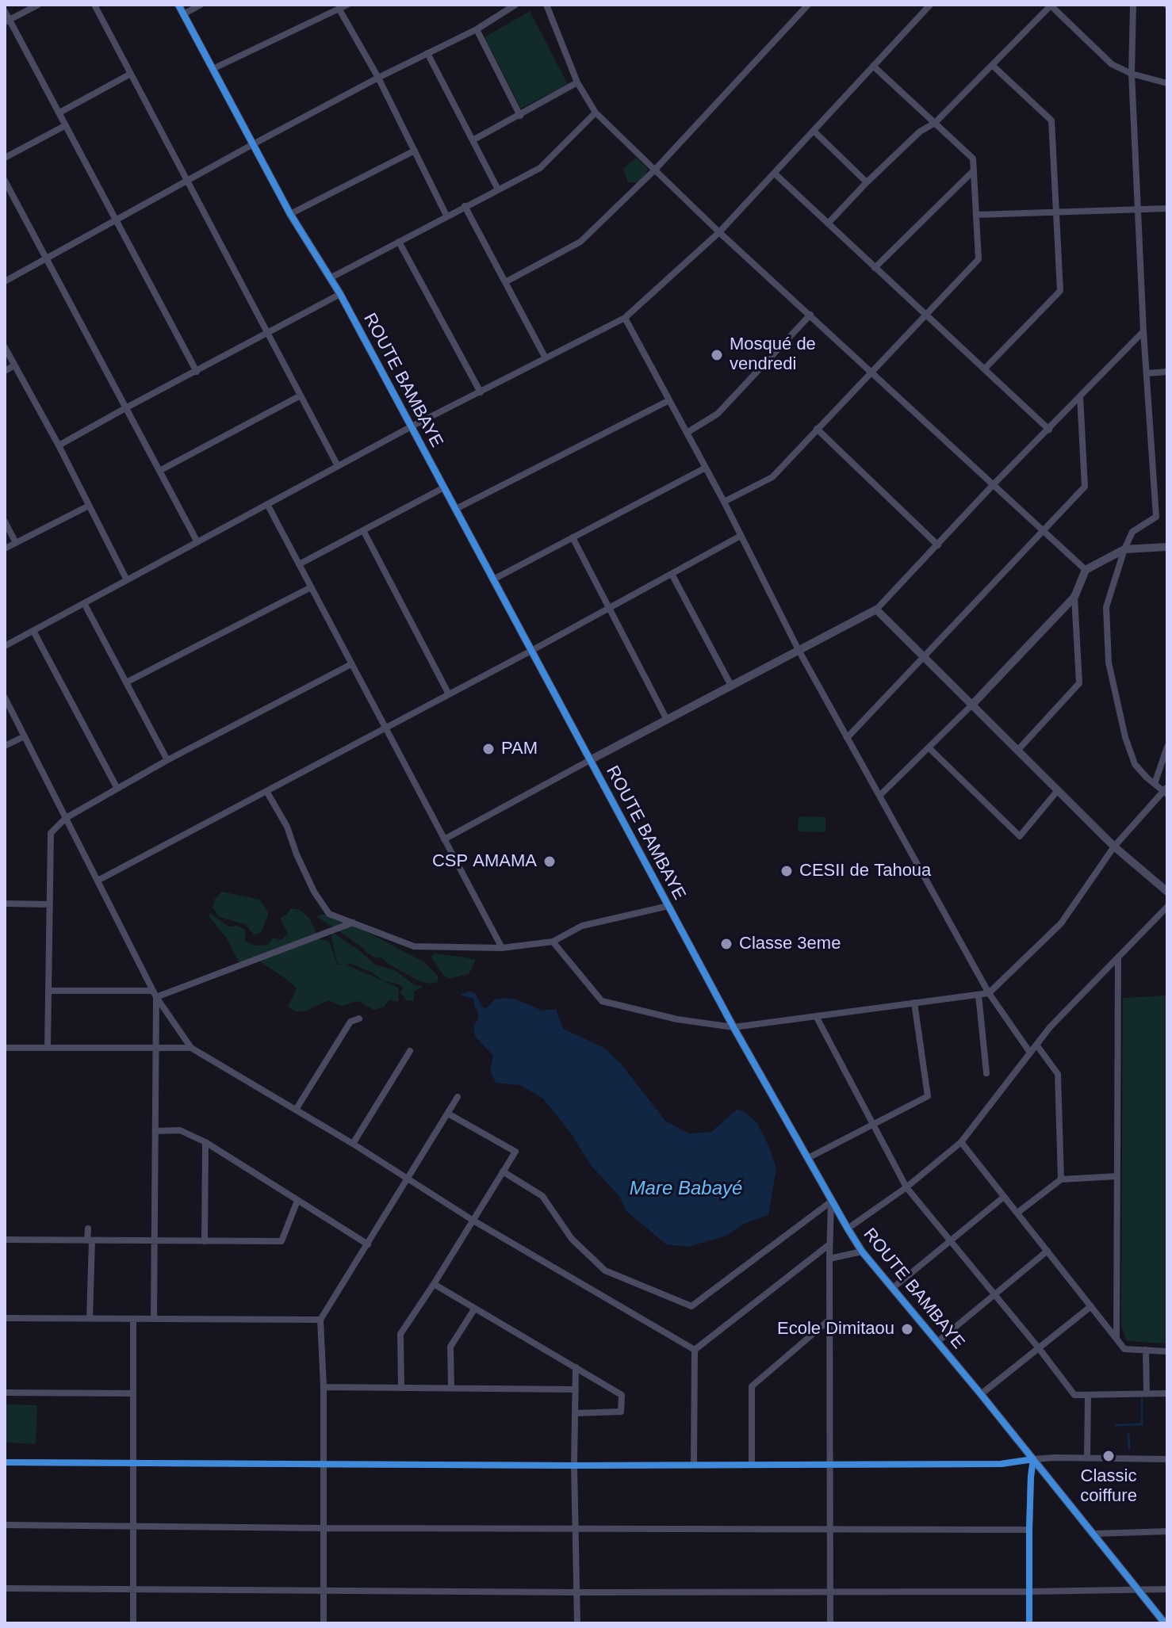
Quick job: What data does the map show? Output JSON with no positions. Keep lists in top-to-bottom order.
{
  "streets": {
    "street": ["ROUTE BAMBAYE"]
  },
  "water": ["Mare Babayé"],
  "places": [
    "Mosqué de vendredi",
    "PAM",
    "CSP AMAMA",
    "CESII de Tahoua",
    "Classe 3eme",
    "Ecole Dimitaou",
    "Classic coiffure"
  ]
}
